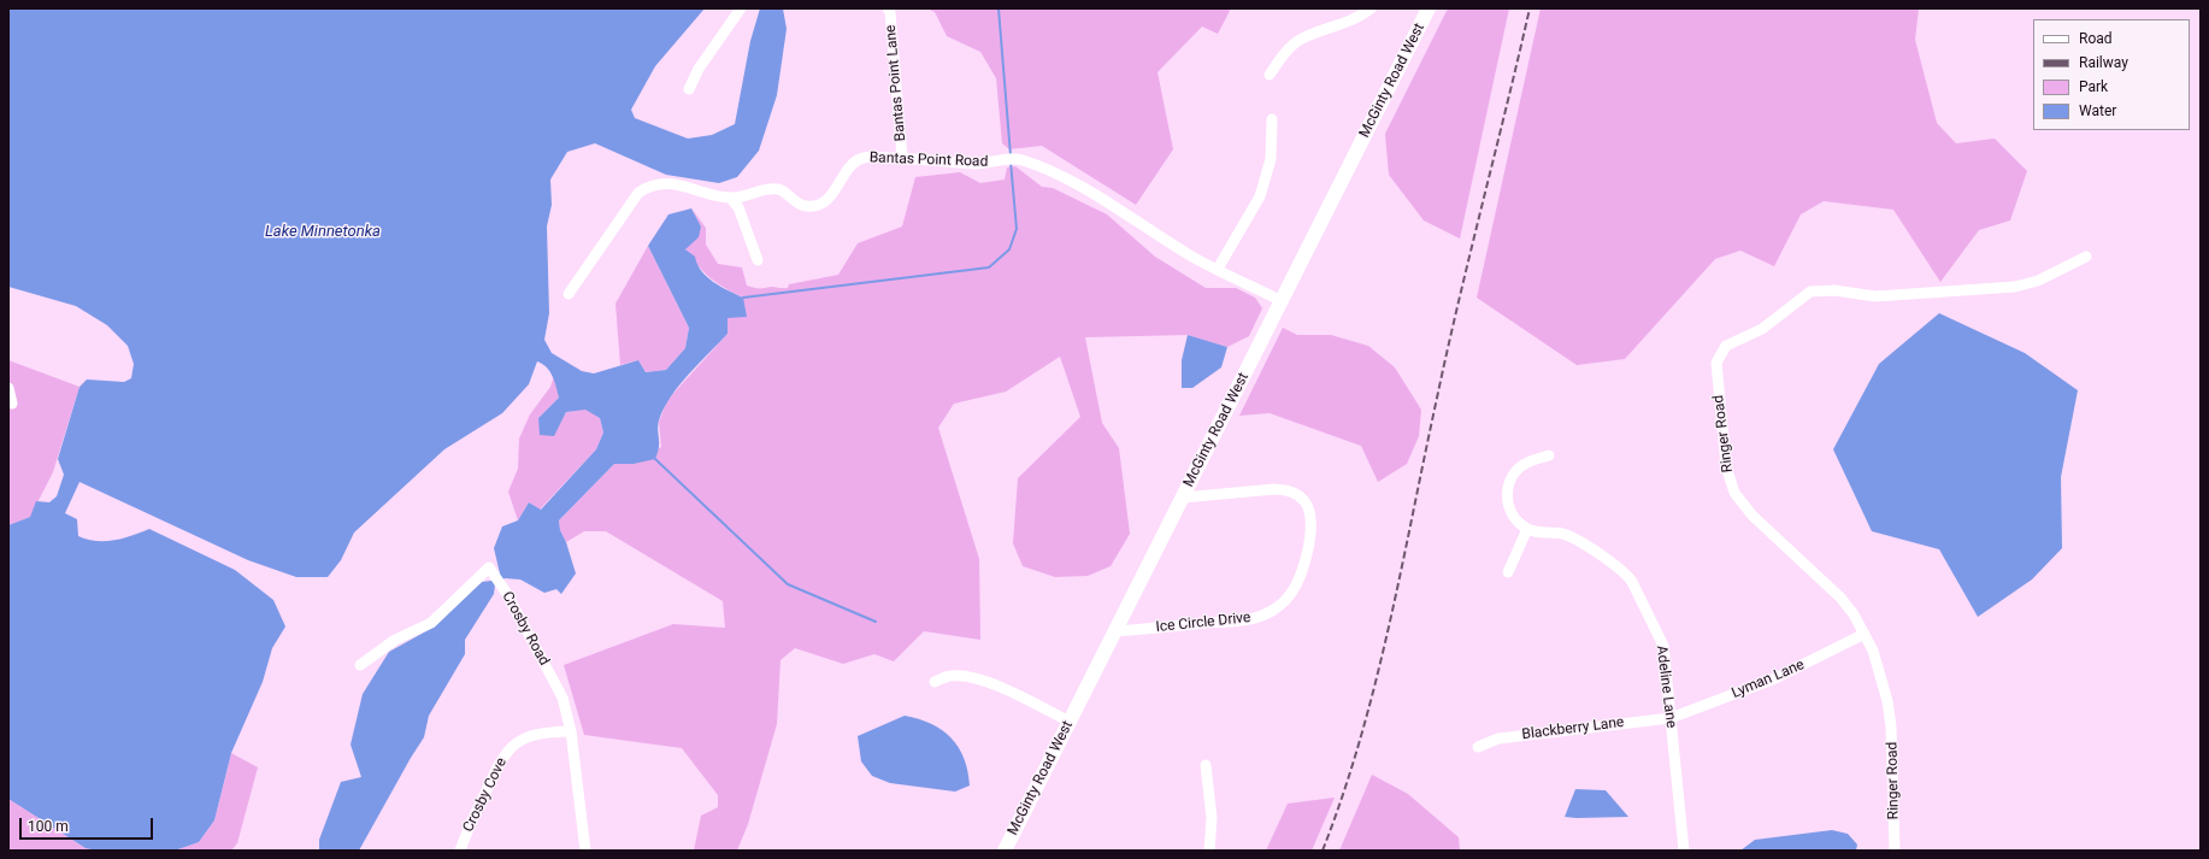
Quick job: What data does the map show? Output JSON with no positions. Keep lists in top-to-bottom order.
{
  "streets": {
    "main road": ["McGinty Road West"],
    "street": [
      "Bantas Point Lane",
      "Bantas Point Road",
      "Ringer Road",
      "Ice Circle Drive",
      "Crosby Road",
      "Lyman Lane",
      "Adeline Lane",
      "Blackberry Lane",
      "Crosby Cove"
    ]
  },
  "crossings": [
    ["McGinty Road West", "Bantas Point Road"],
    ["McGinty Road West", "Ice Circle Drive"],
    ["Bantas Point Lane", "Bantas Point Road"],
    ["Ringer Road", "Lyman Lane"],
    ["Crosby Road", "Crosby Cove"],
    ["Lyman Lane", "Adeline Lane"],
    ["Lyman Lane", "Blackberry Lane"],
    ["Adeline Lane", "Blackberry Lane"]
  ],
  "water": ["Lake Minnetonka"],
  "legend": [
    "Road",
    "Railway",
    "Park",
    "Water"
  ],
  "scale_bar": "100 m"
}
